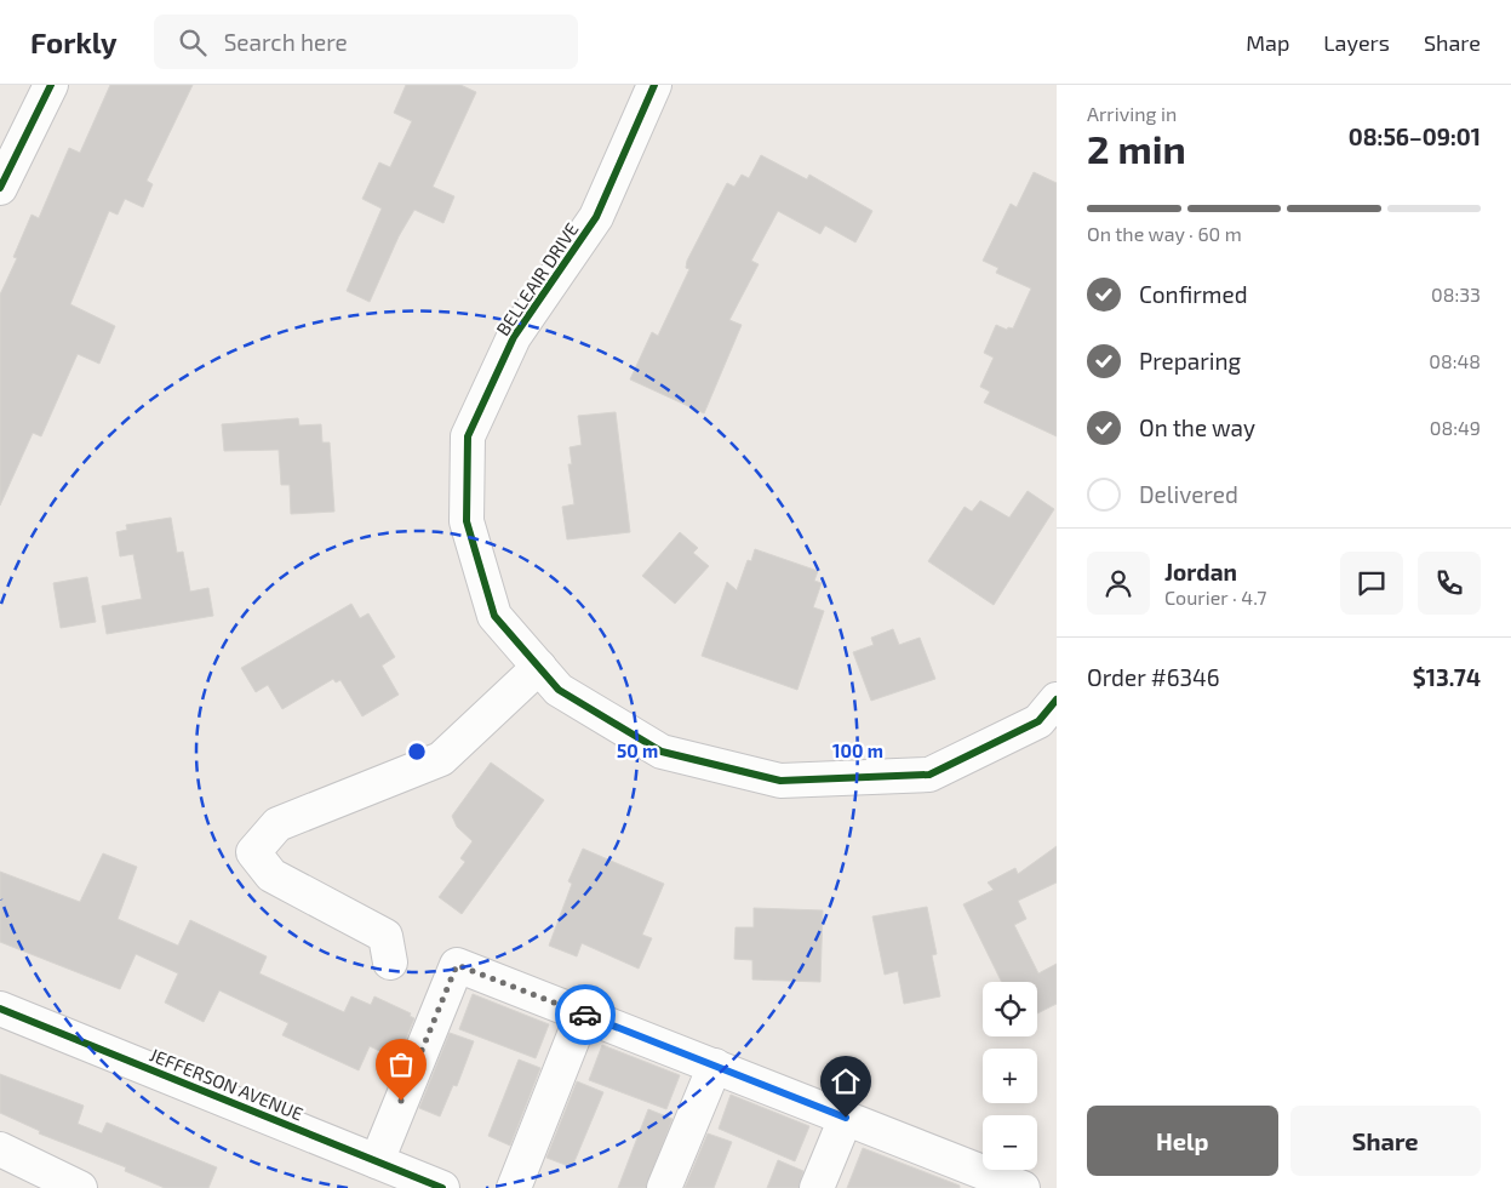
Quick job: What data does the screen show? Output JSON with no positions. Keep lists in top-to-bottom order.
{
  "streets": {
    "street": ["BELLEAIR DRIVE", "JEFFERSON AVENUE"]
  },
  "page": {
    "header": "Forkly",
    "search": "Search here",
    "nav": ["Map", "Layers", "Share"],
    "heading": ["2 min", "Arriving in", "08:56–09:01"],
    "panel": [
      "Jordan",
      "Courier · 4.7",
      "Order #6346",
      "$13.74"
    ],
    "bar": "On the way · 60 m",
    "list": [
      ["Confirmed", "08:33"],
      ["Preparing", "08:48"],
      ["On the way", "08:49"],
      "Delivered"
    ],
    "map_buttons": ["+", "−"],
    "buttons": ["Help", "Share"]
  },
  "rings": ["50 m", "100 m"]
}
